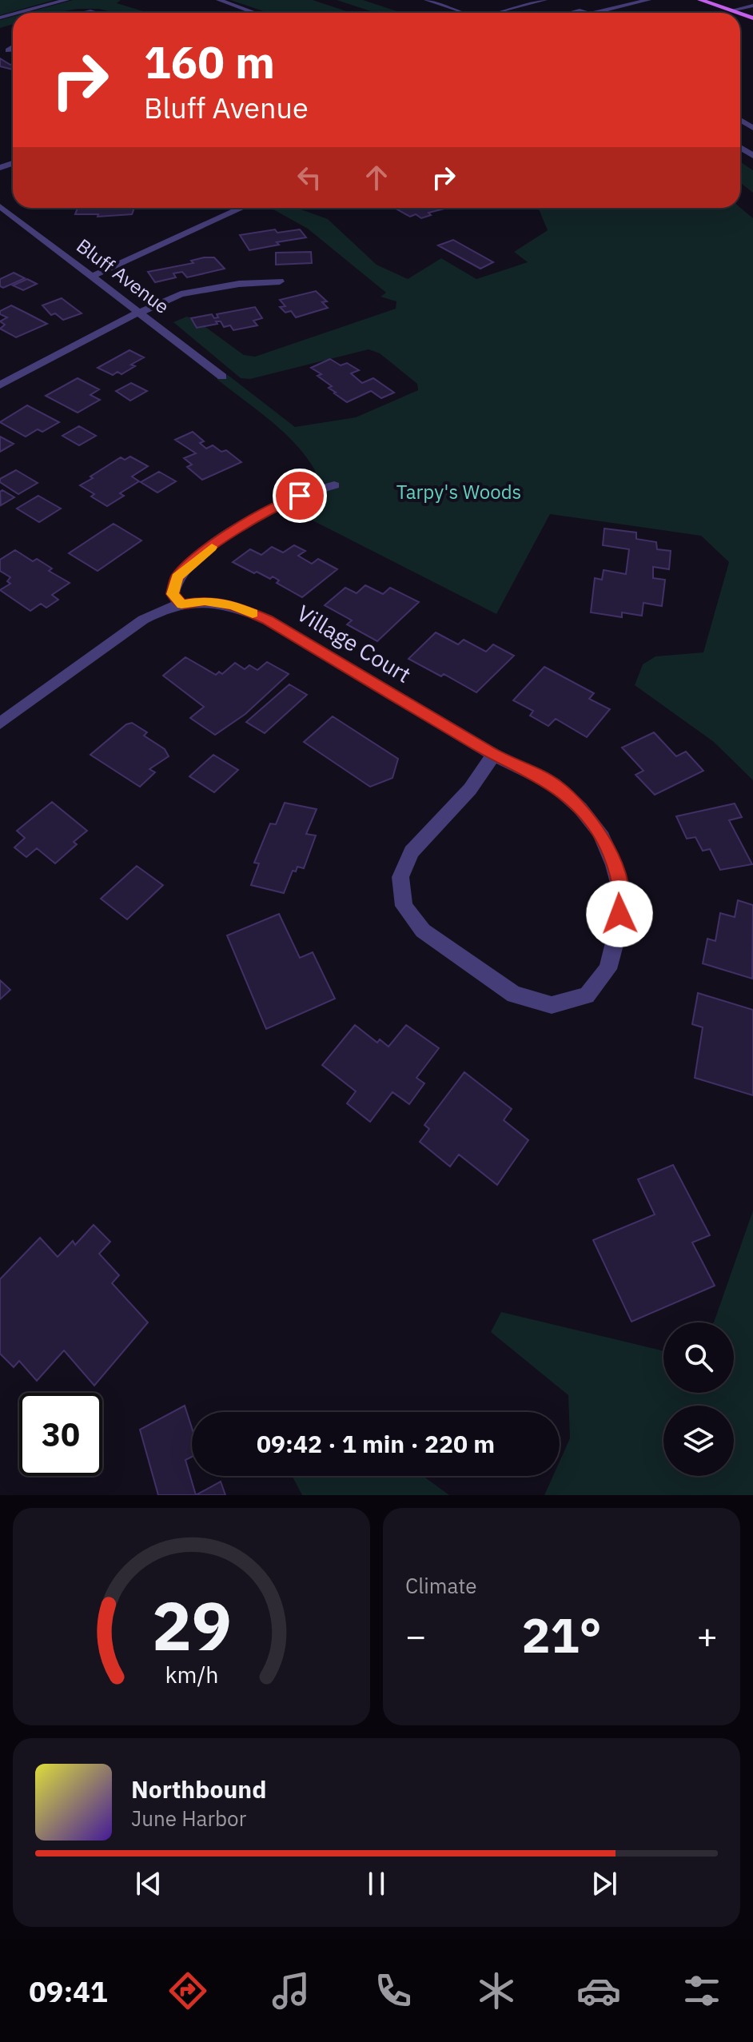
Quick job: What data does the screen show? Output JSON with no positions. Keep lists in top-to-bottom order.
{
  "streets": {
    "street": ["Bluff Avenue", "Village Court"]
  },
  "parks": ["Tarpy's Woods"],
  "page": {
    "turn": ["160 m", "Bluff Avenue"],
    "limit": "30",
    "trip": "09:42 · 1 min · 220 m",
    "tile": "Climate",
    "heat": ["−", "21°", "+"],
    "song": ["Northbound", "June Harbor"],
    "tabs": "09:41",
    "gauge": ["29", "km/h"]
  }
}
